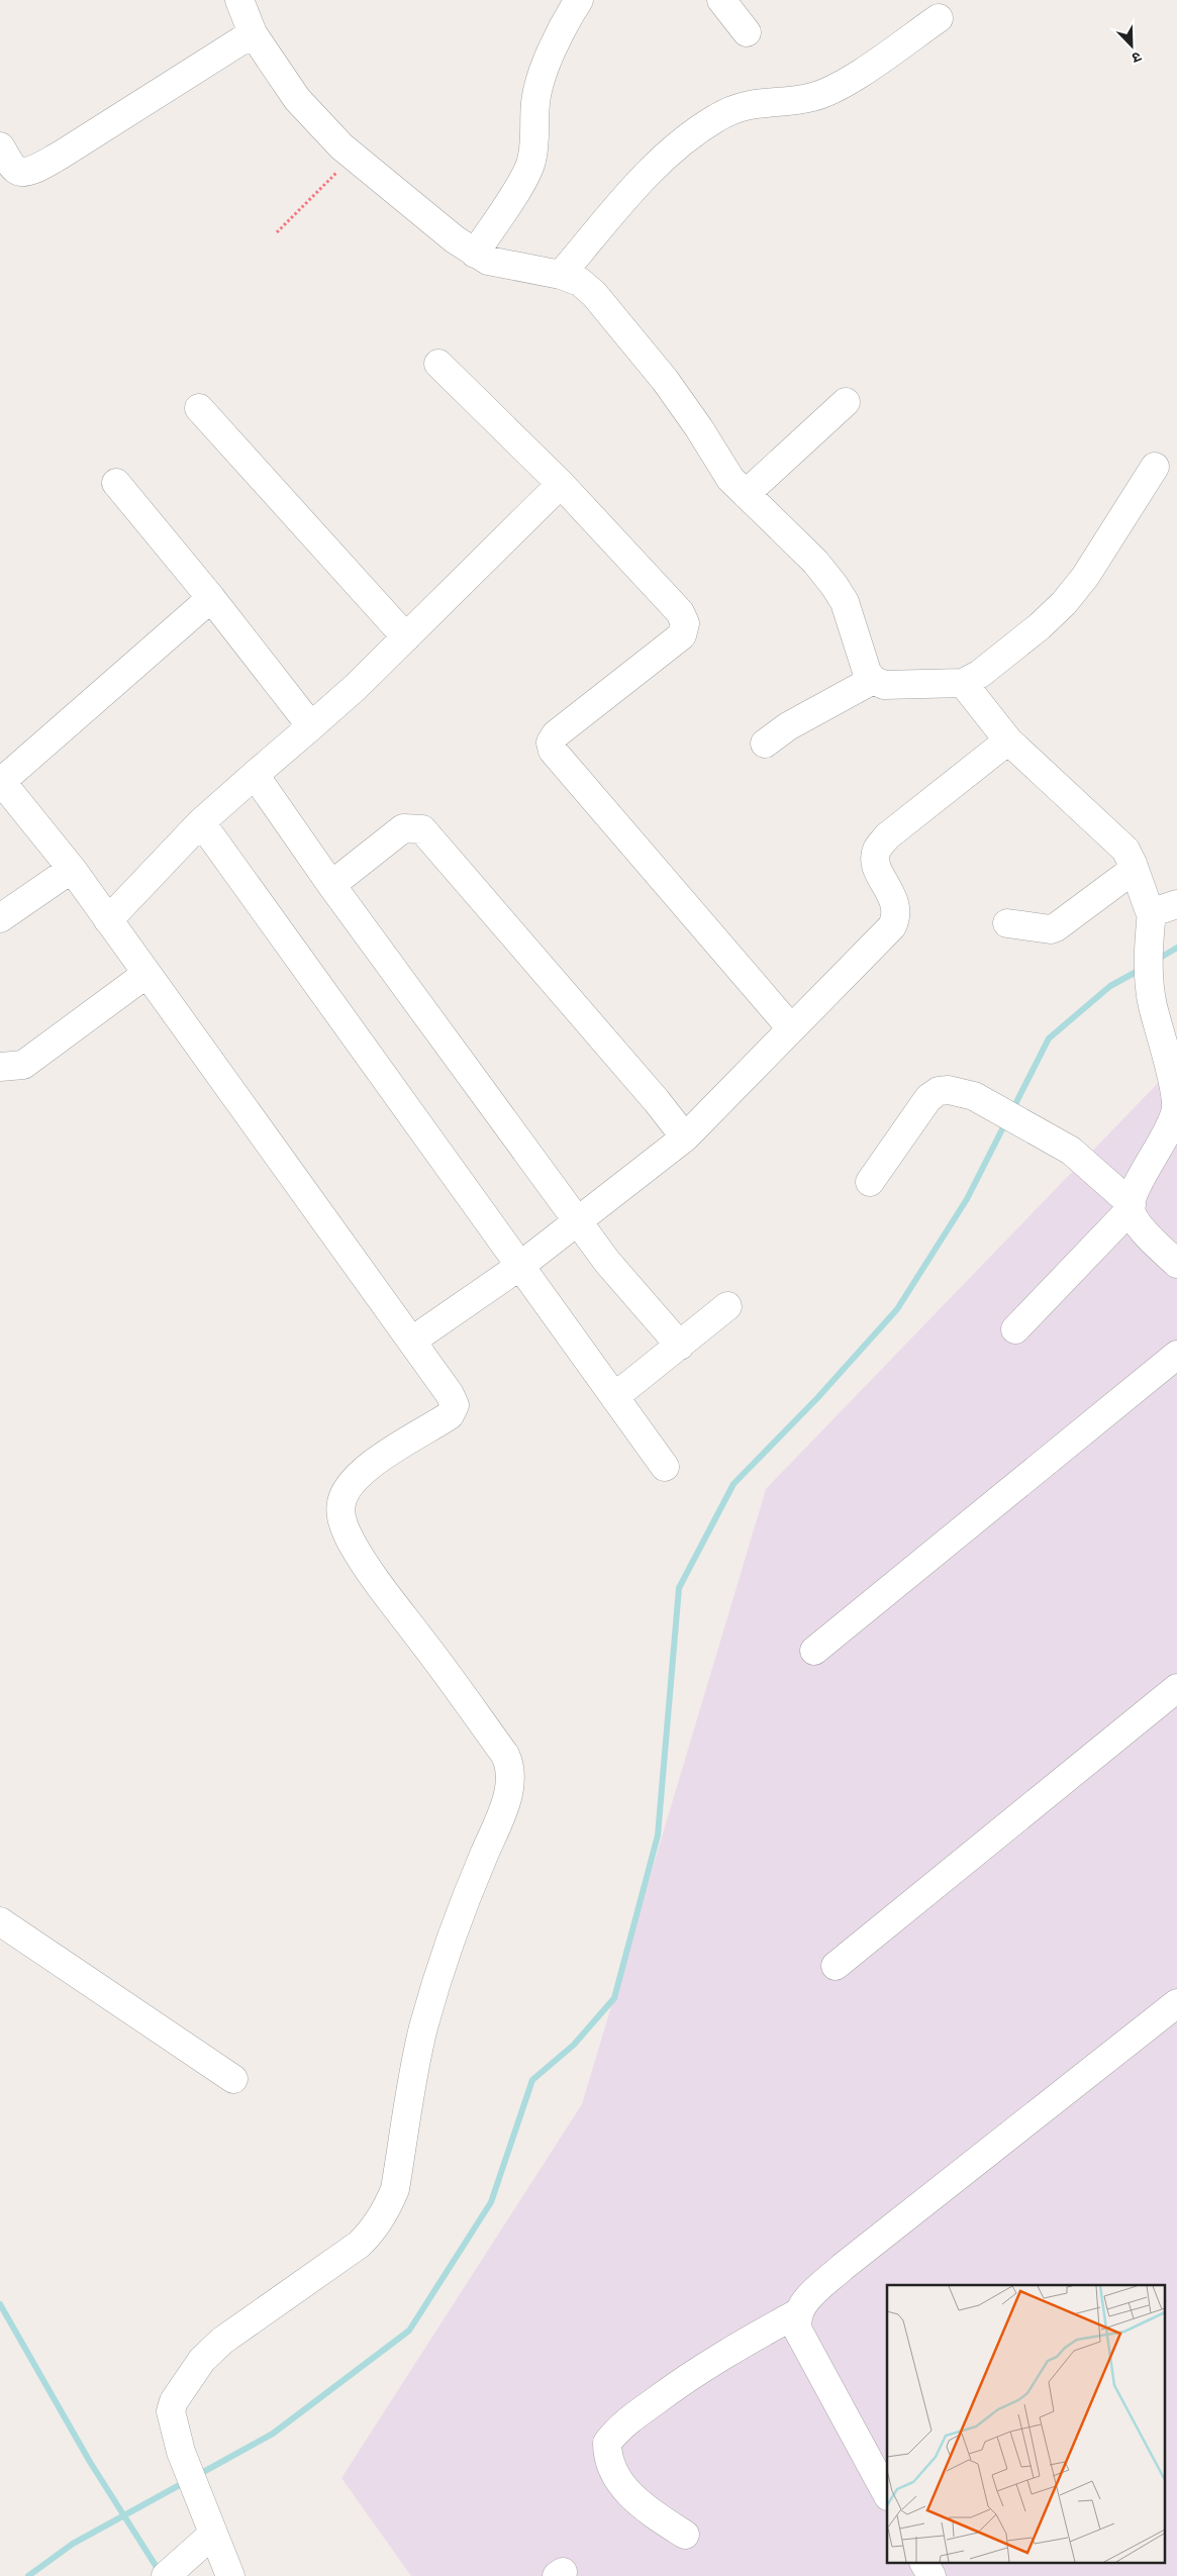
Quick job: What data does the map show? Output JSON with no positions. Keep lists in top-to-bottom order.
{
  "north": "bottom right"
}
